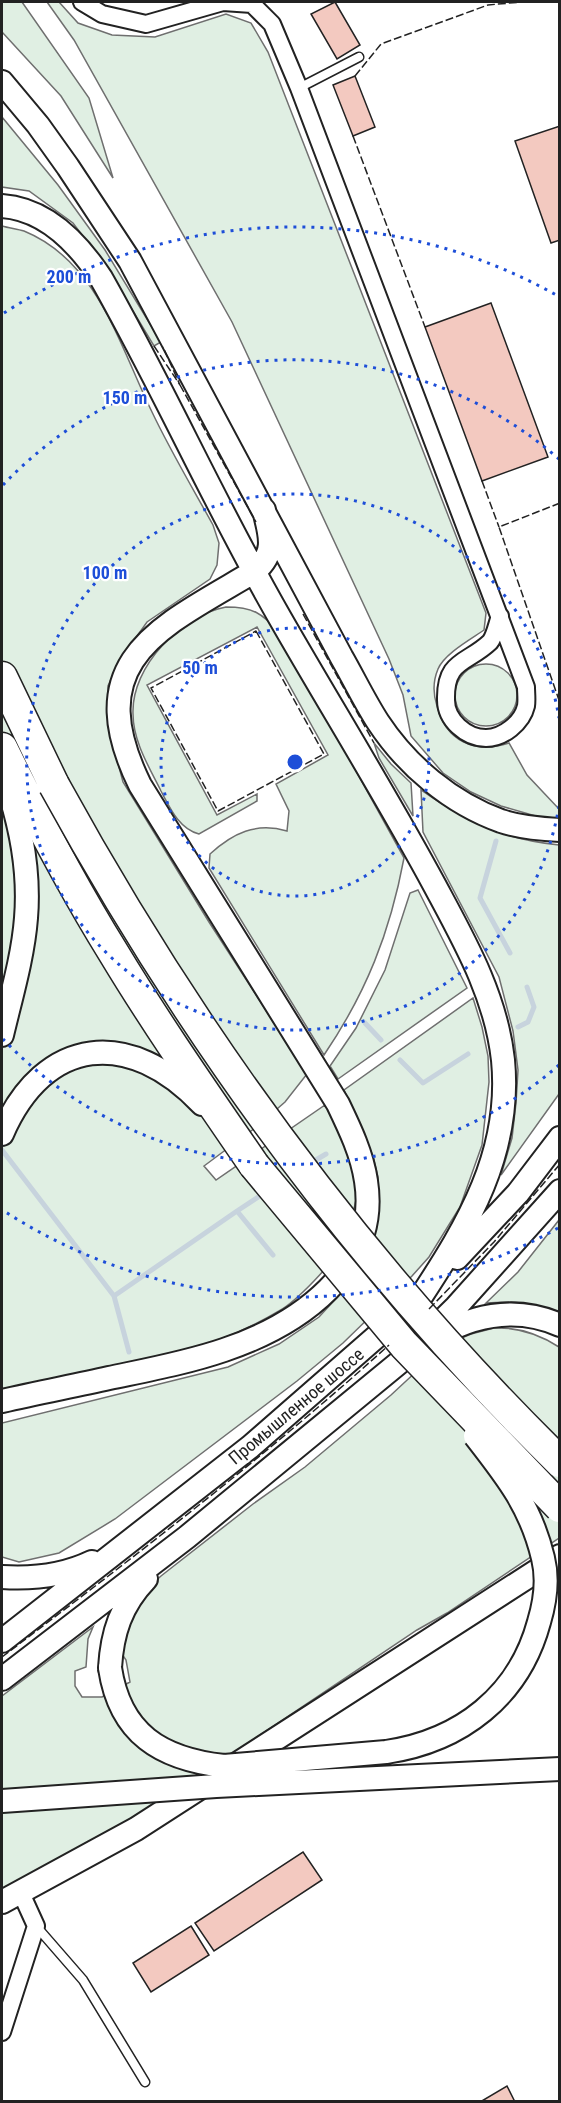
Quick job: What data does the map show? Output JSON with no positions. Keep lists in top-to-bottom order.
{
  "streets": {
    "main road": ["Промышленное шоссе"]
  },
  "rings": [
    "200 m",
    "150 m",
    "100 m",
    "50 m"
  ]
}
